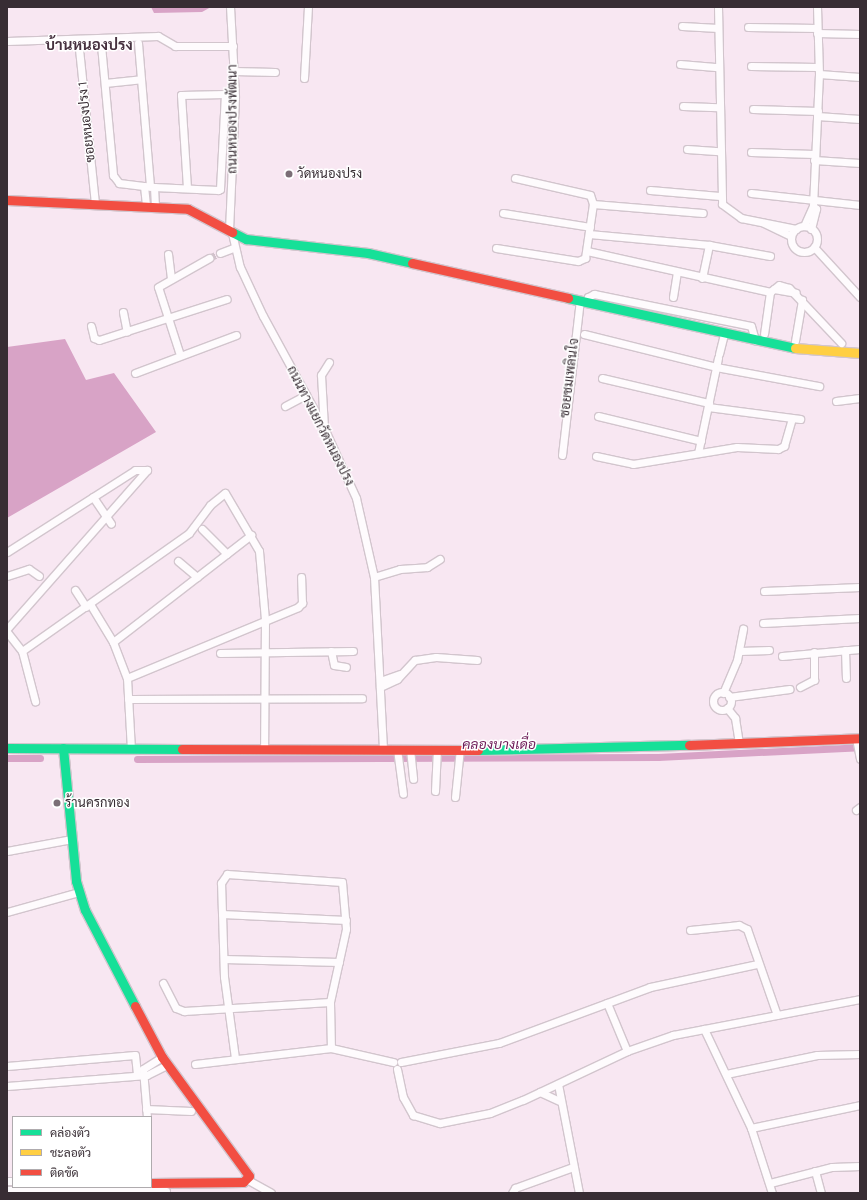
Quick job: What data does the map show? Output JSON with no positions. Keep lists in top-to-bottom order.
{
  "streets": {
    "street": [
      "ถนนหนองปรงพัฒนา",
      "ซอยหนองปรง 1",
      "ซอยชมเพลินใจ",
      "ถนนทางแยกวัดหนองปรง"
    ]
  },
  "crossings": [
    ["ถนนหนองปรงพัฒนา", "ถนนทางแยกวัดหนองปรง"]
  ],
  "districts": ["บ้านหนองปรง"],
  "water": ["คลองบางเดื่อ"],
  "places": ["วัดหนองปรง", "ร้านครกทอง"],
  "legend": ["คล่องตัว", "ชะลอตัว", "ติดขัด"]
}
